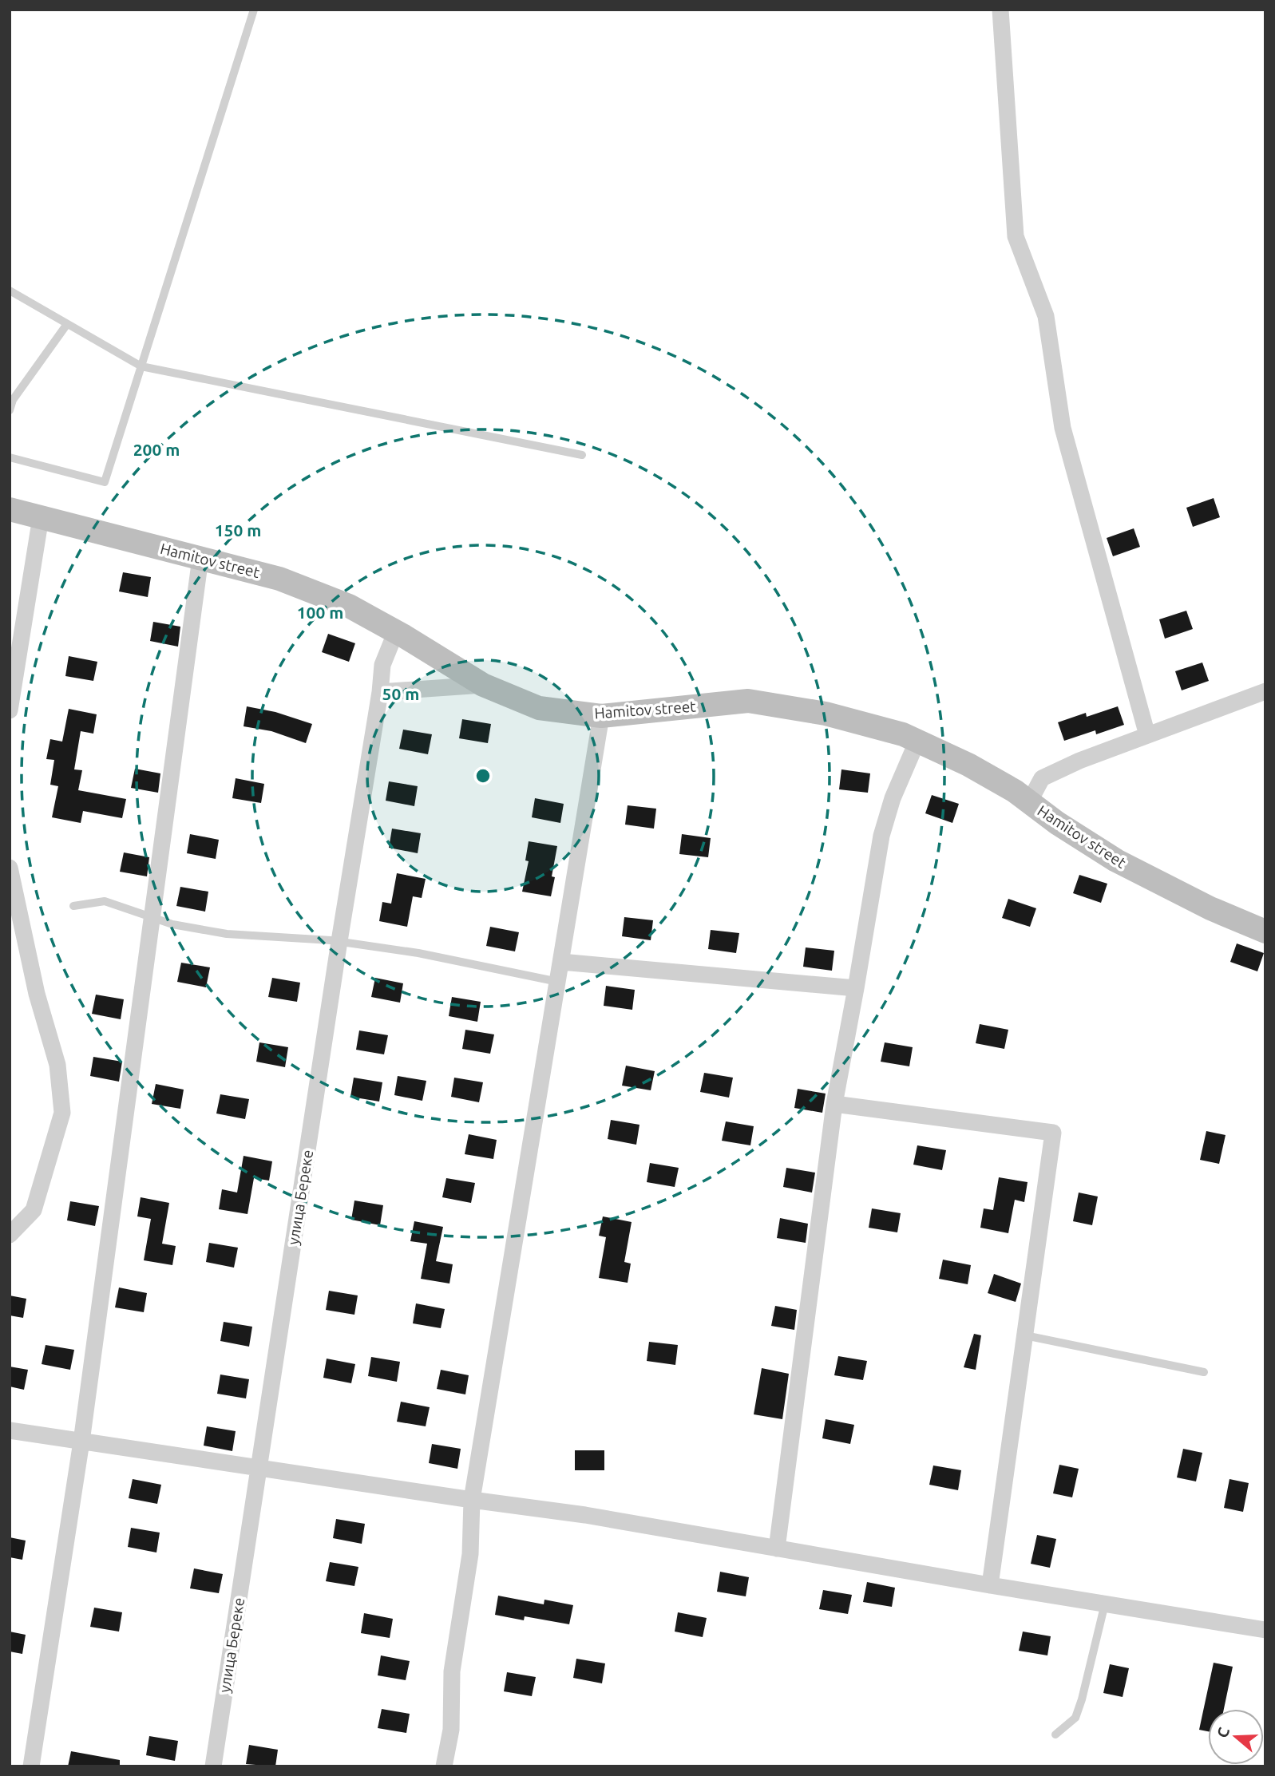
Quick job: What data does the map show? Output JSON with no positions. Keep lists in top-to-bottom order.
{
  "streets": {
    "street": ["Hamitov street", "улица Береке"]
  },
  "crossings": [
    ["Hamitov street", "улица Береке"]
  ],
  "north": "left",
  "rings": [
    "200 m",
    "150 m",
    "100 m",
    "50 m"
  ]
}
